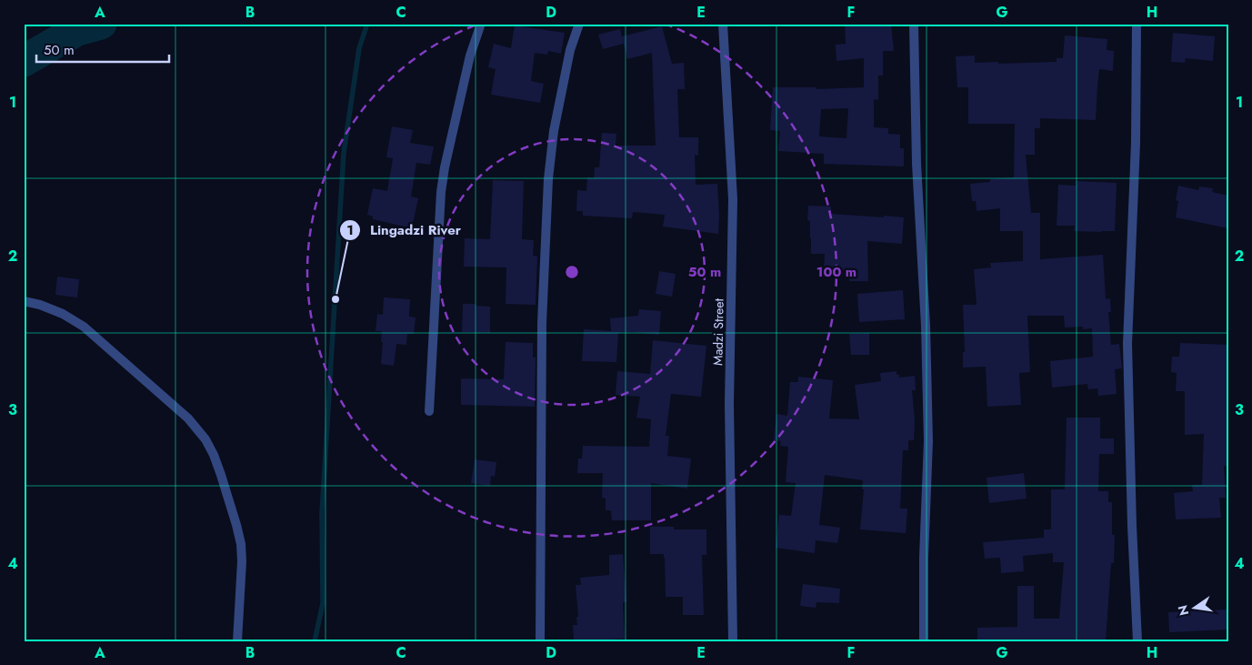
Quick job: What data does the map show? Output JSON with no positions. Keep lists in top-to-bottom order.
{
  "streets": {
    "street": ["Madzi Street"]
  },
  "places": ["Lingadzi River"],
  "scale_bar": "50 m",
  "north": "left",
  "grid": {
    "columns": [
      "A",
      "B",
      "C",
      "D",
      "E",
      "F",
      "G",
      "H"
    ],
    "rows": [
      "1",
      "2",
      "3",
      "4"
    ]
  },
  "rings": ["50 m", "100 m"]
}
